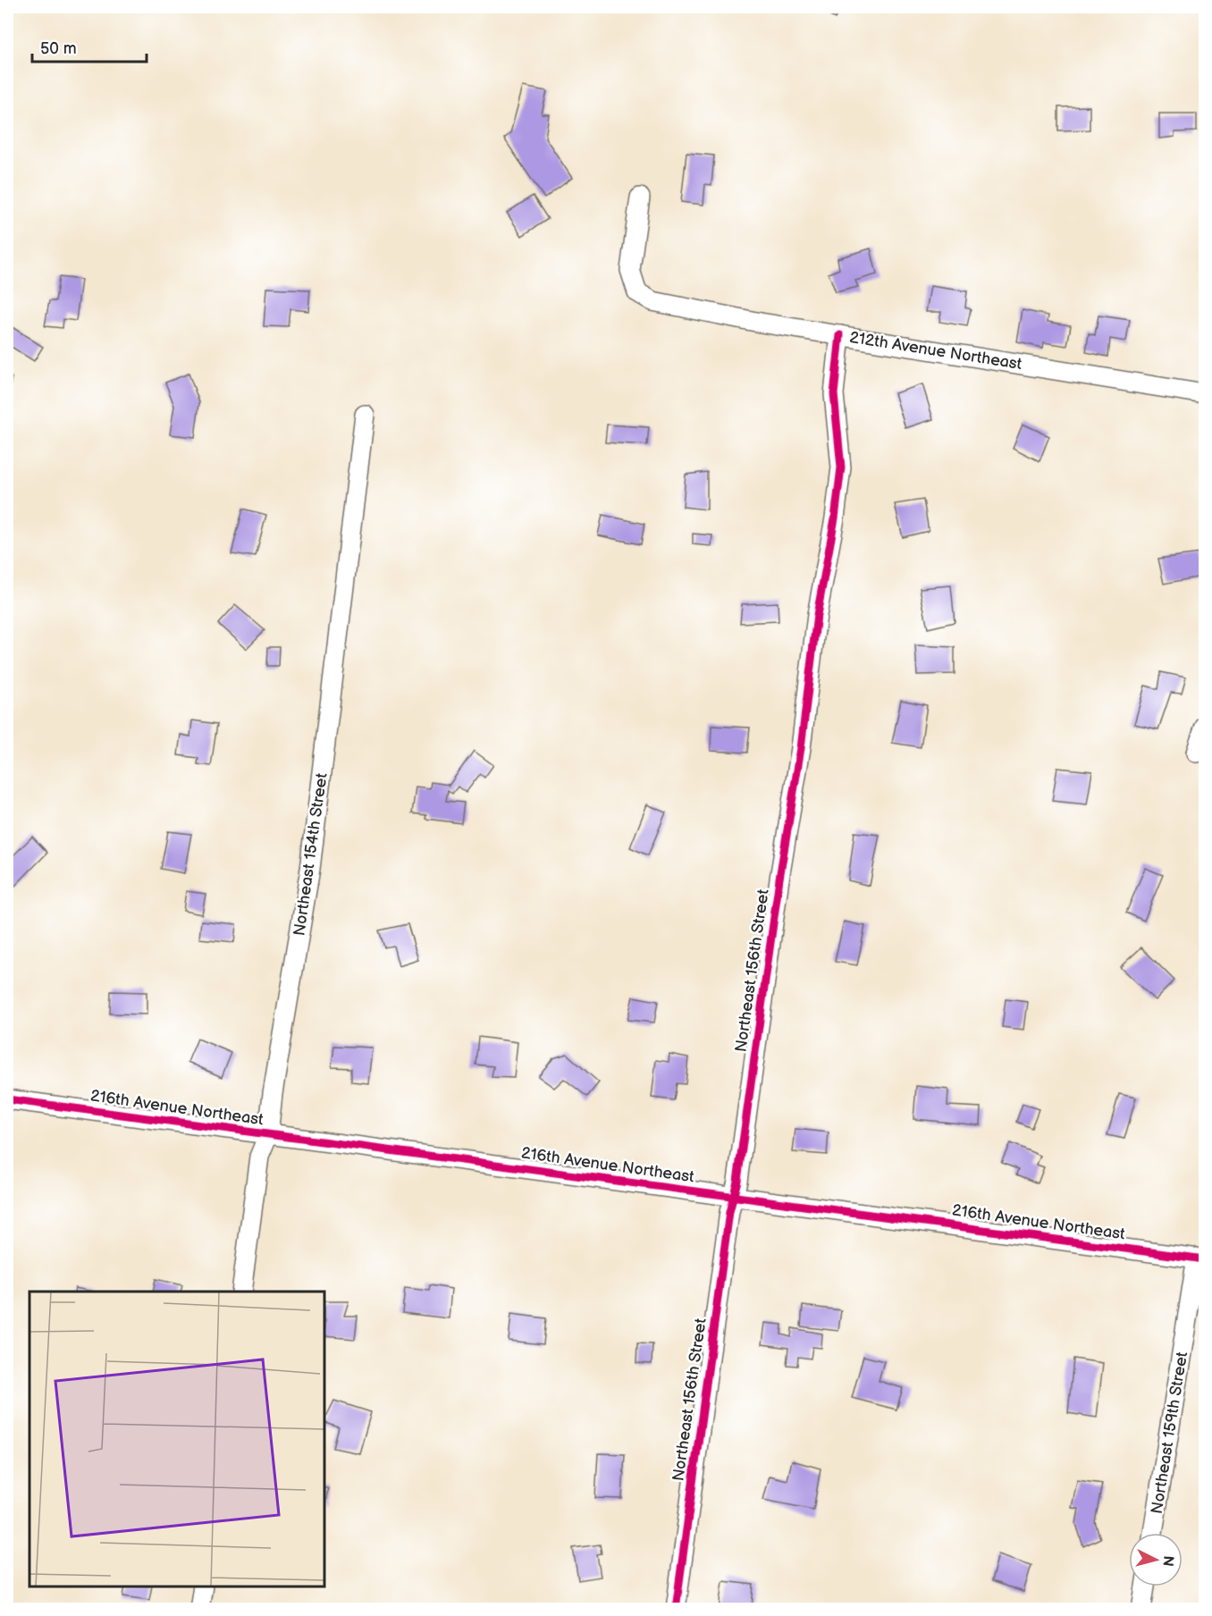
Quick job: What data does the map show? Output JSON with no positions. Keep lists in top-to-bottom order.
{
  "streets": {
    "street": [
      "212th Avenue Northeast",
      "Northeast 154th Street",
      "Northeast 156th Street",
      "216th Avenue Northeast",
      "Northeast 159th Street"
    ]
  },
  "crossings": [
    ["212th Avenue Northeast", "Northeast 156th Street"],
    ["Northeast 154th Street", "216th Avenue Northeast"],
    ["Northeast 156th Street", "216th Avenue Northeast"],
    ["216th Avenue Northeast", "Northeast 159th Street"]
  ],
  "scale_bar": "50 m",
  "north": "right"
}
